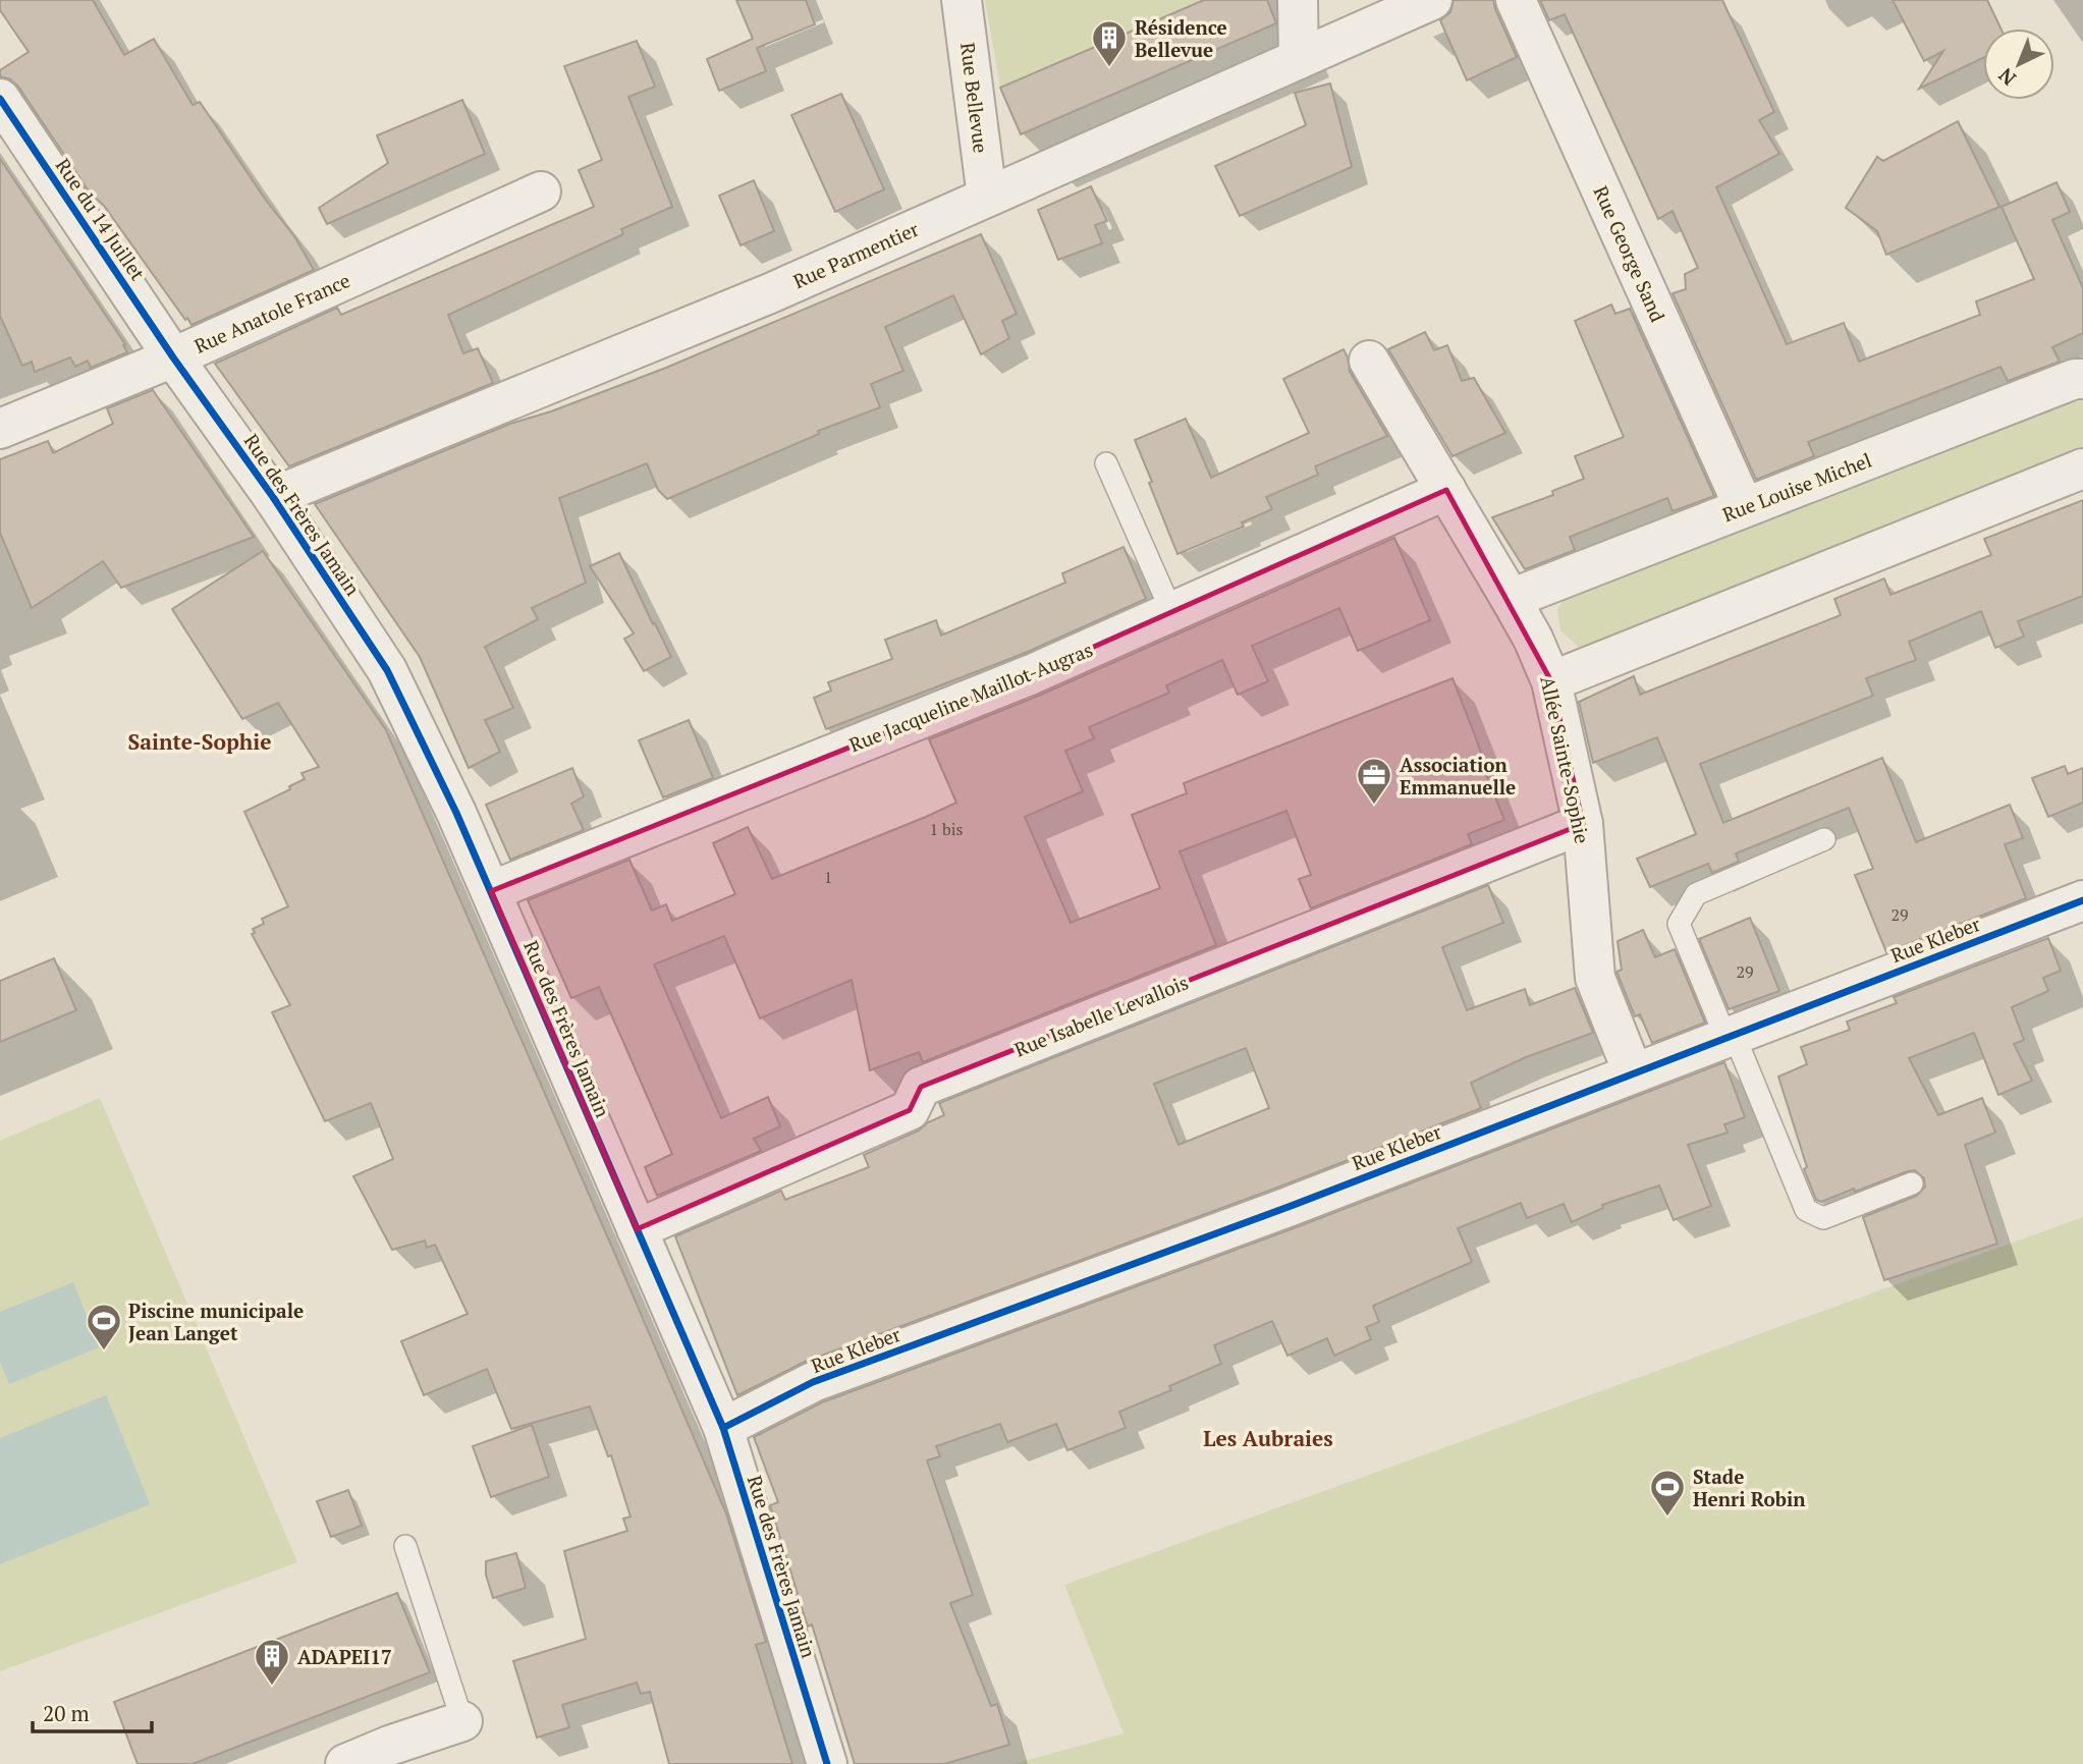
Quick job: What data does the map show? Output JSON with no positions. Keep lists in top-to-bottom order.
{
  "streets": {
    "street": [
      "Rue Bellevue",
      "Rue du 14 Juillet",
      "Rue George Sand",
      "Rue Parmentier",
      "Rue Anatole France",
      "Rue Louise Michel",
      "Rue des Frères Jamain",
      "Rue Jacqueline Maillot-Augras",
      "Allée Sainte-Sophie",
      "Rue Kleber",
      "Rue Isabelle Levallois"
    ]
  },
  "crossings": [
    ["Rue Bellevue", "Rue Parmentier"],
    ["Rue du 14 Juillet", "Rue Anatole France"],
    ["Rue du 14 Juillet", "Rue des Frères Jamain"],
    ["Rue George Sand", "Rue Louise Michel"],
    ["Rue Parmentier", "Rue des Frères Jamain"],
    ["Rue Anatole France", "Rue des Frères Jamain"],
    ["Rue Louise Michel", "Allée Sainte-Sophie"],
    ["Rue des Frères Jamain", "Rue Jacqueline Maillot-Augras"],
    ["Rue des Frères Jamain", "Rue Kleber"],
    ["Rue des Frères Jamain", "Rue Isabelle Levallois"],
    ["Rue Jacqueline Maillot-Augras", "Allée Sainte-Sophie"],
    ["Allée Sainte-Sophie", "Rue Kleber"],
    ["Allée Sainte-Sophie", "Rue Isabelle Levallois"]
  ],
  "districts": ["Sainte-Sophie", "Les Aubraies"],
  "places": {
    "building": ["Résidence Bellevue", "ADAPEI17"],
    "office": ["Association Emmanuelle"],
    "sports": ["Piscine municipale Jean Langet", "Stade Henri Robin"]
  },
  "house_numbers": [
    "1 bis",
    "1",
    "29",
    "29"
  ],
  "scale_bar": "20 m",
  "north": "bottom left"
}
